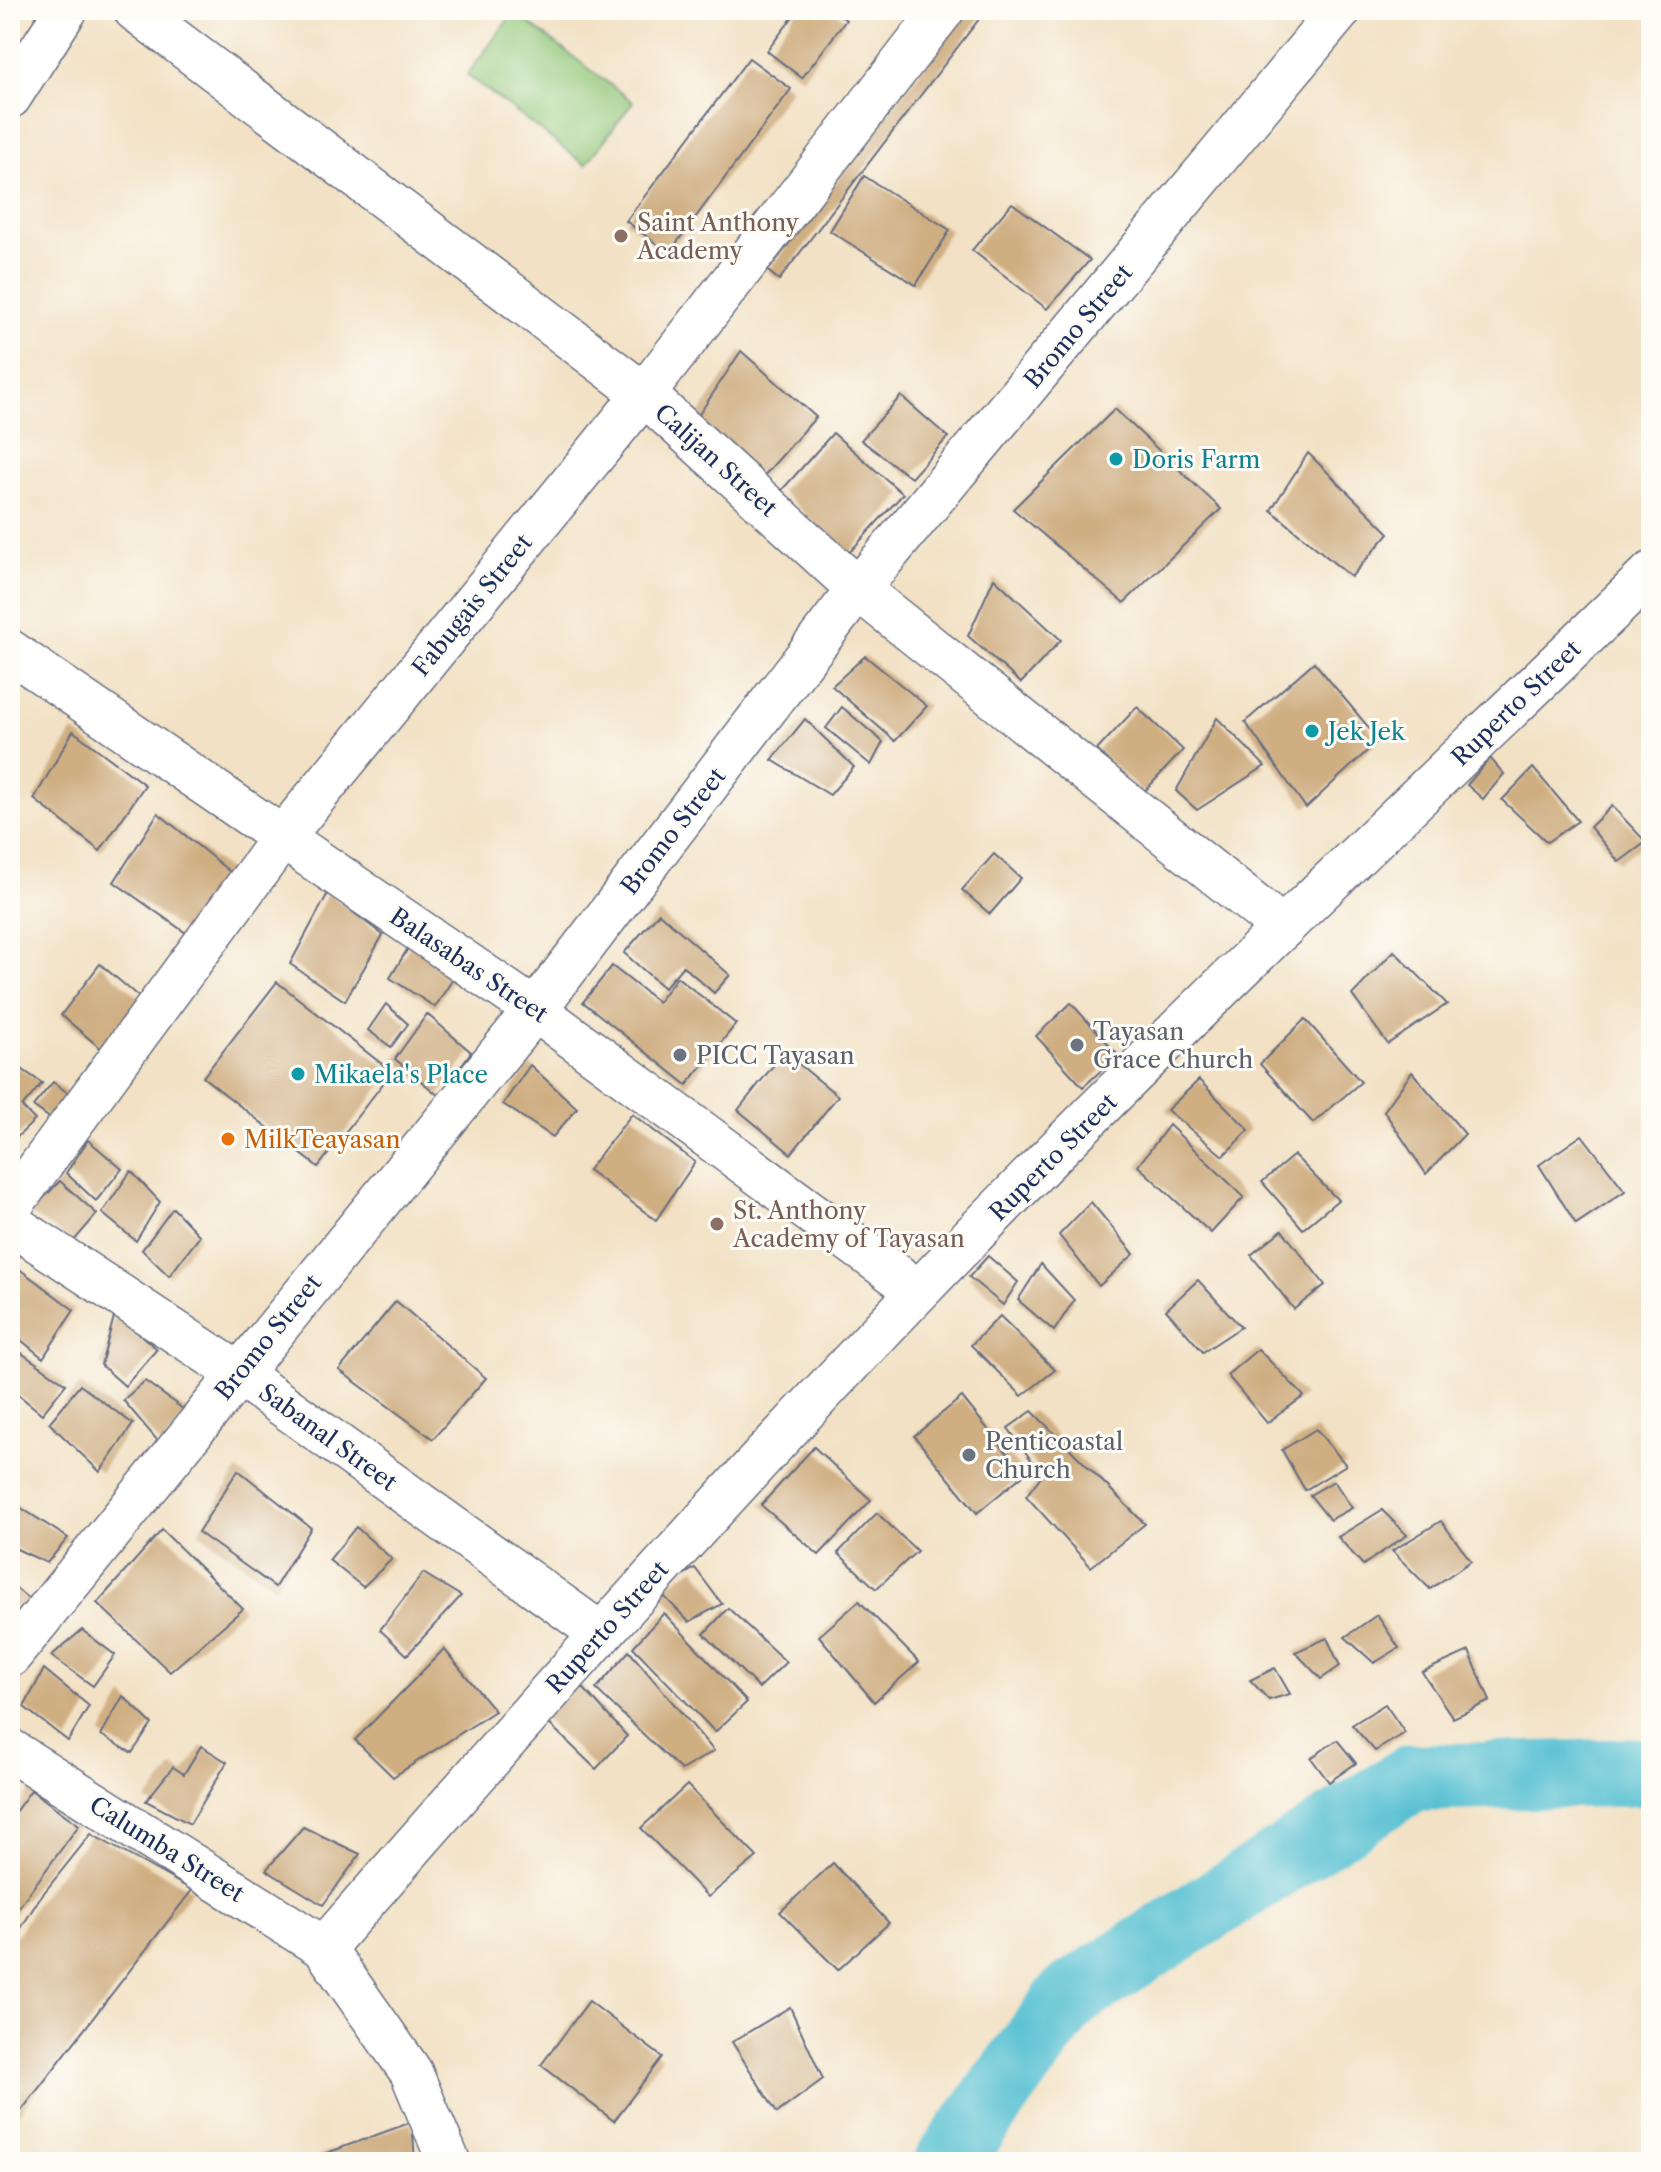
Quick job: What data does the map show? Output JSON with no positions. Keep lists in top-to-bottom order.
{
  "streets": {
    "street": [
      "Bromo Street",
      "Calijan Street",
      "Fabugais Street",
      "Ruperto Street",
      "Balasabas Street",
      "Sabanal Street",
      "Calumba Street"
    ]
  },
  "crossings": [
    ["Bromo Street", "Calijan Street"],
    ["Bromo Street", "Balasabas Street"],
    ["Bromo Street", "Sabanal Street"],
    ["Calijan Street", "Fabugais Street"],
    ["Calijan Street", "Ruperto Street"],
    ["Fabugais Street", "Balasabas Street"],
    ["Ruperto Street", "Balasabas Street"],
    ["Ruperto Street", "Sabanal Street"],
    ["Ruperto Street", "Calumba Street"]
  ],
  "places": [
    "Saint Anthony Academy",
    "Doris Farm",
    "Jek Jek",
    "Tayasan Grace Church",
    "PICC Tayasan",
    "Mikaela's Place",
    "MilkTeayasan",
    "St. Anthony Academy of Tayasan",
    "Penticoastal Church"
  ]
}
